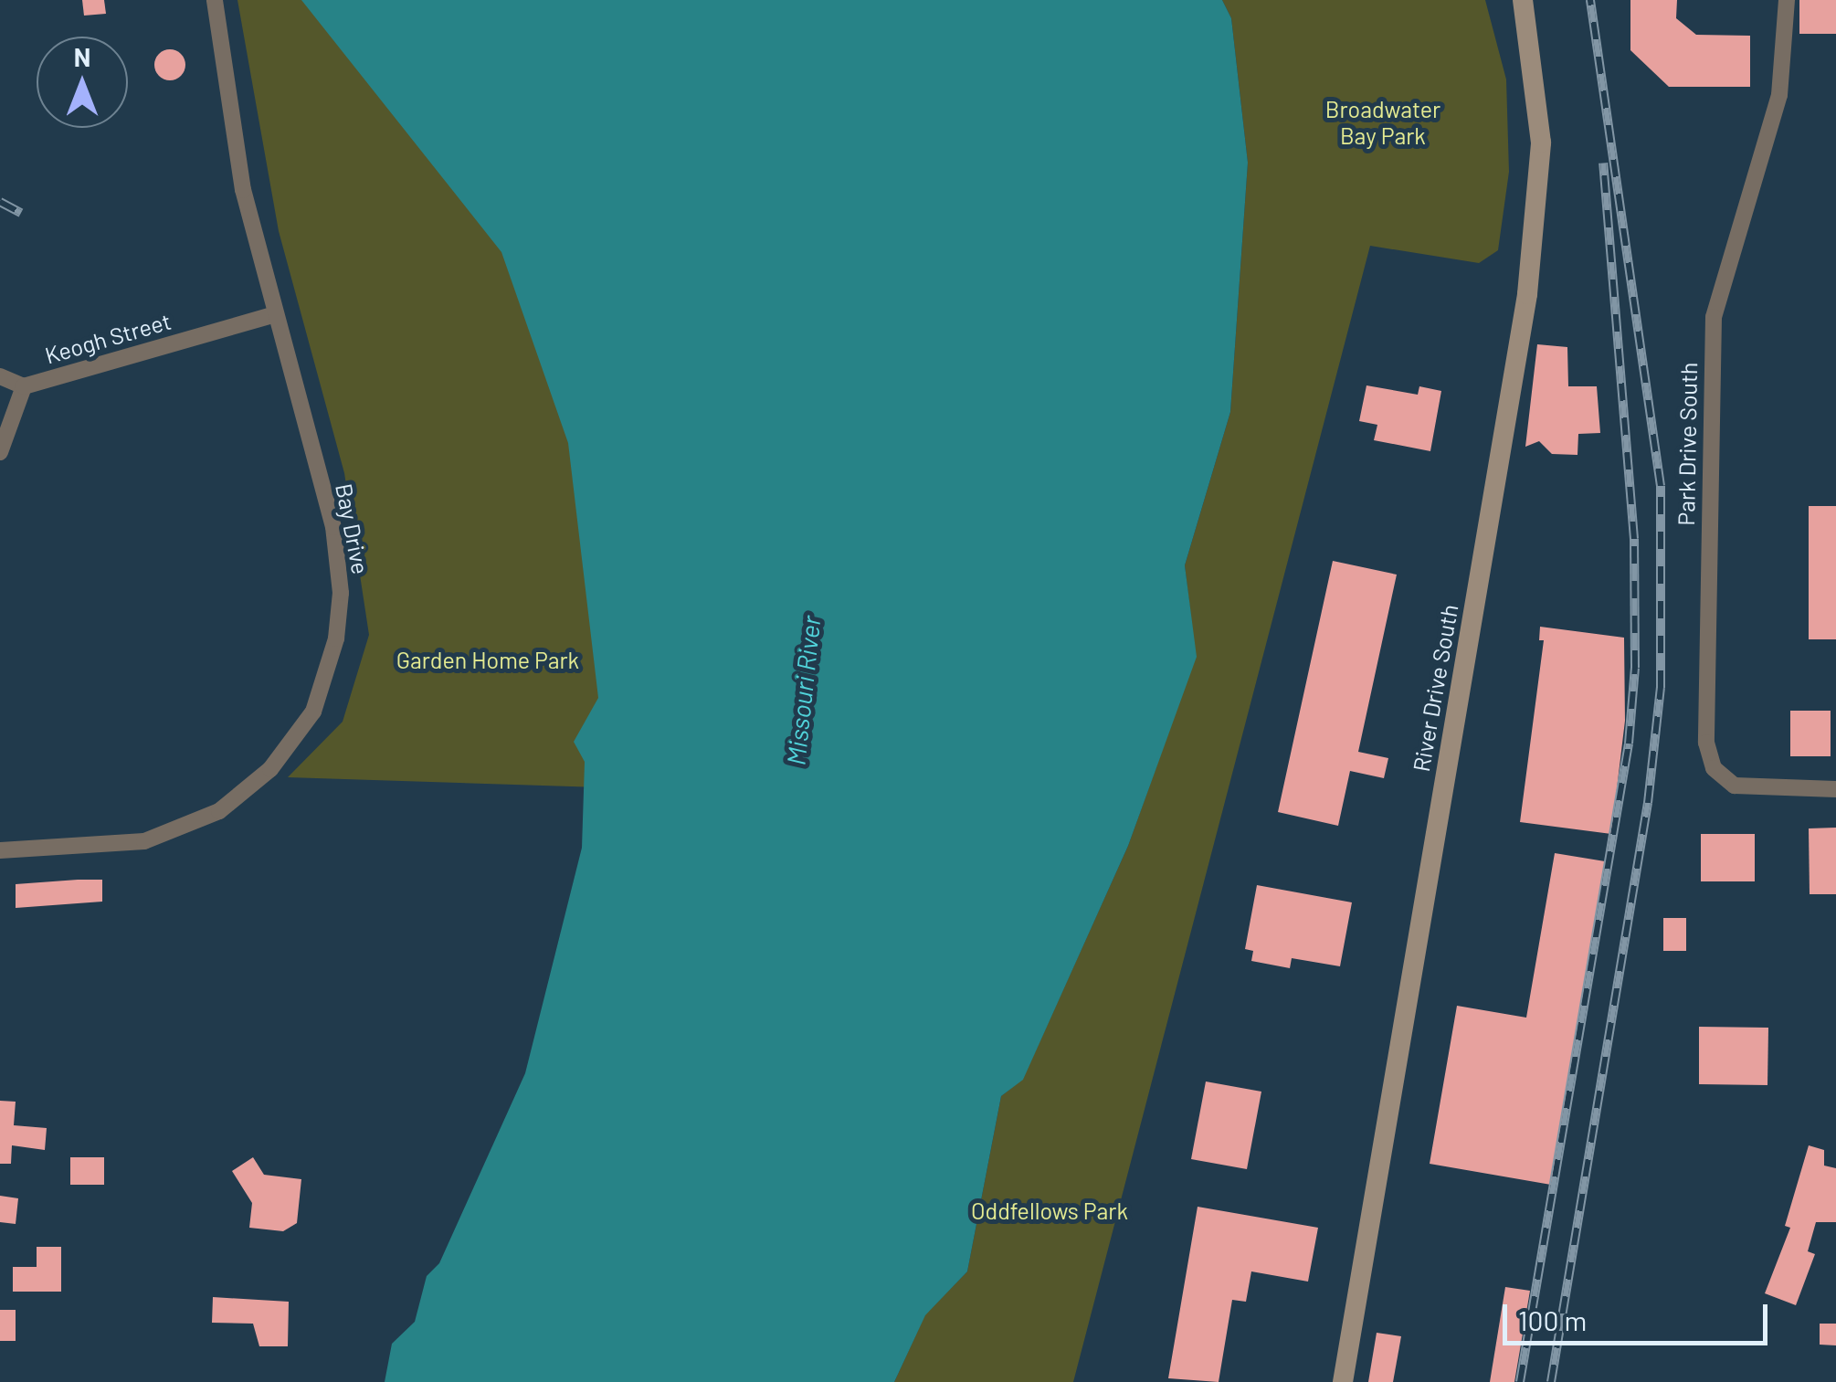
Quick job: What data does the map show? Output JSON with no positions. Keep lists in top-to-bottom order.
{
  "streets": {
    "main road": ["River Drive South"],
    "street": ["Keogh Street", "Park Drive South", "Bay Drive"]
  },
  "crossings": [
    ["Keogh Street", "Bay Drive"]
  ],
  "water": ["Missouri River"],
  "parks": ["Broadwater Bay Park", "Garden Home Park", "Oddfellows Park"],
  "scale_bar": "100 m",
  "north": "top"
}
